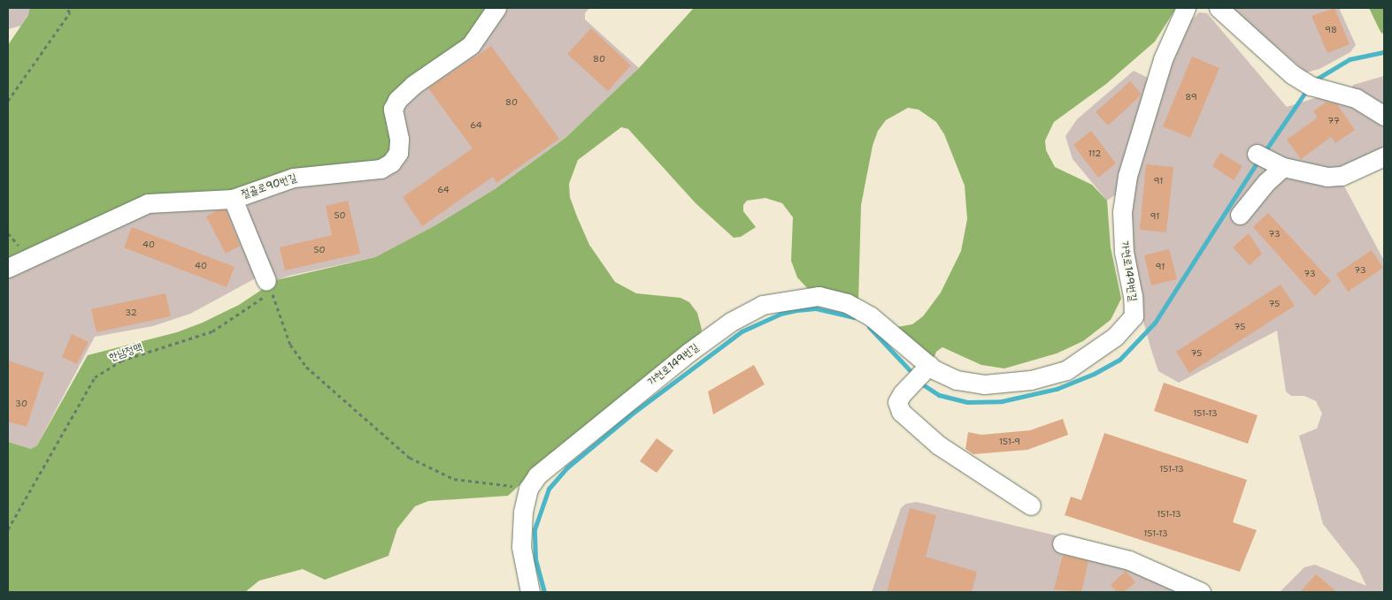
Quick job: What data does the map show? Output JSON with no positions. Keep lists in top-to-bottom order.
{
  "streets": {
    "lane": ["절골로90번길", "가현로149번길"],
    "path": ["한남정맥"]
  },
  "house_numbers": [
    "98",
    "80",
    "89",
    "80",
    "77",
    "64",
    "112",
    "91",
    "64",
    "50",
    "91",
    "73",
    "40",
    "50",
    "40",
    "91",
    "73",
    "73",
    "75",
    "32",
    "75",
    "75",
    "30",
    "151-13",
    "151-9",
    "151-13",
    "151-13",
    "151-13"
  ]
}
